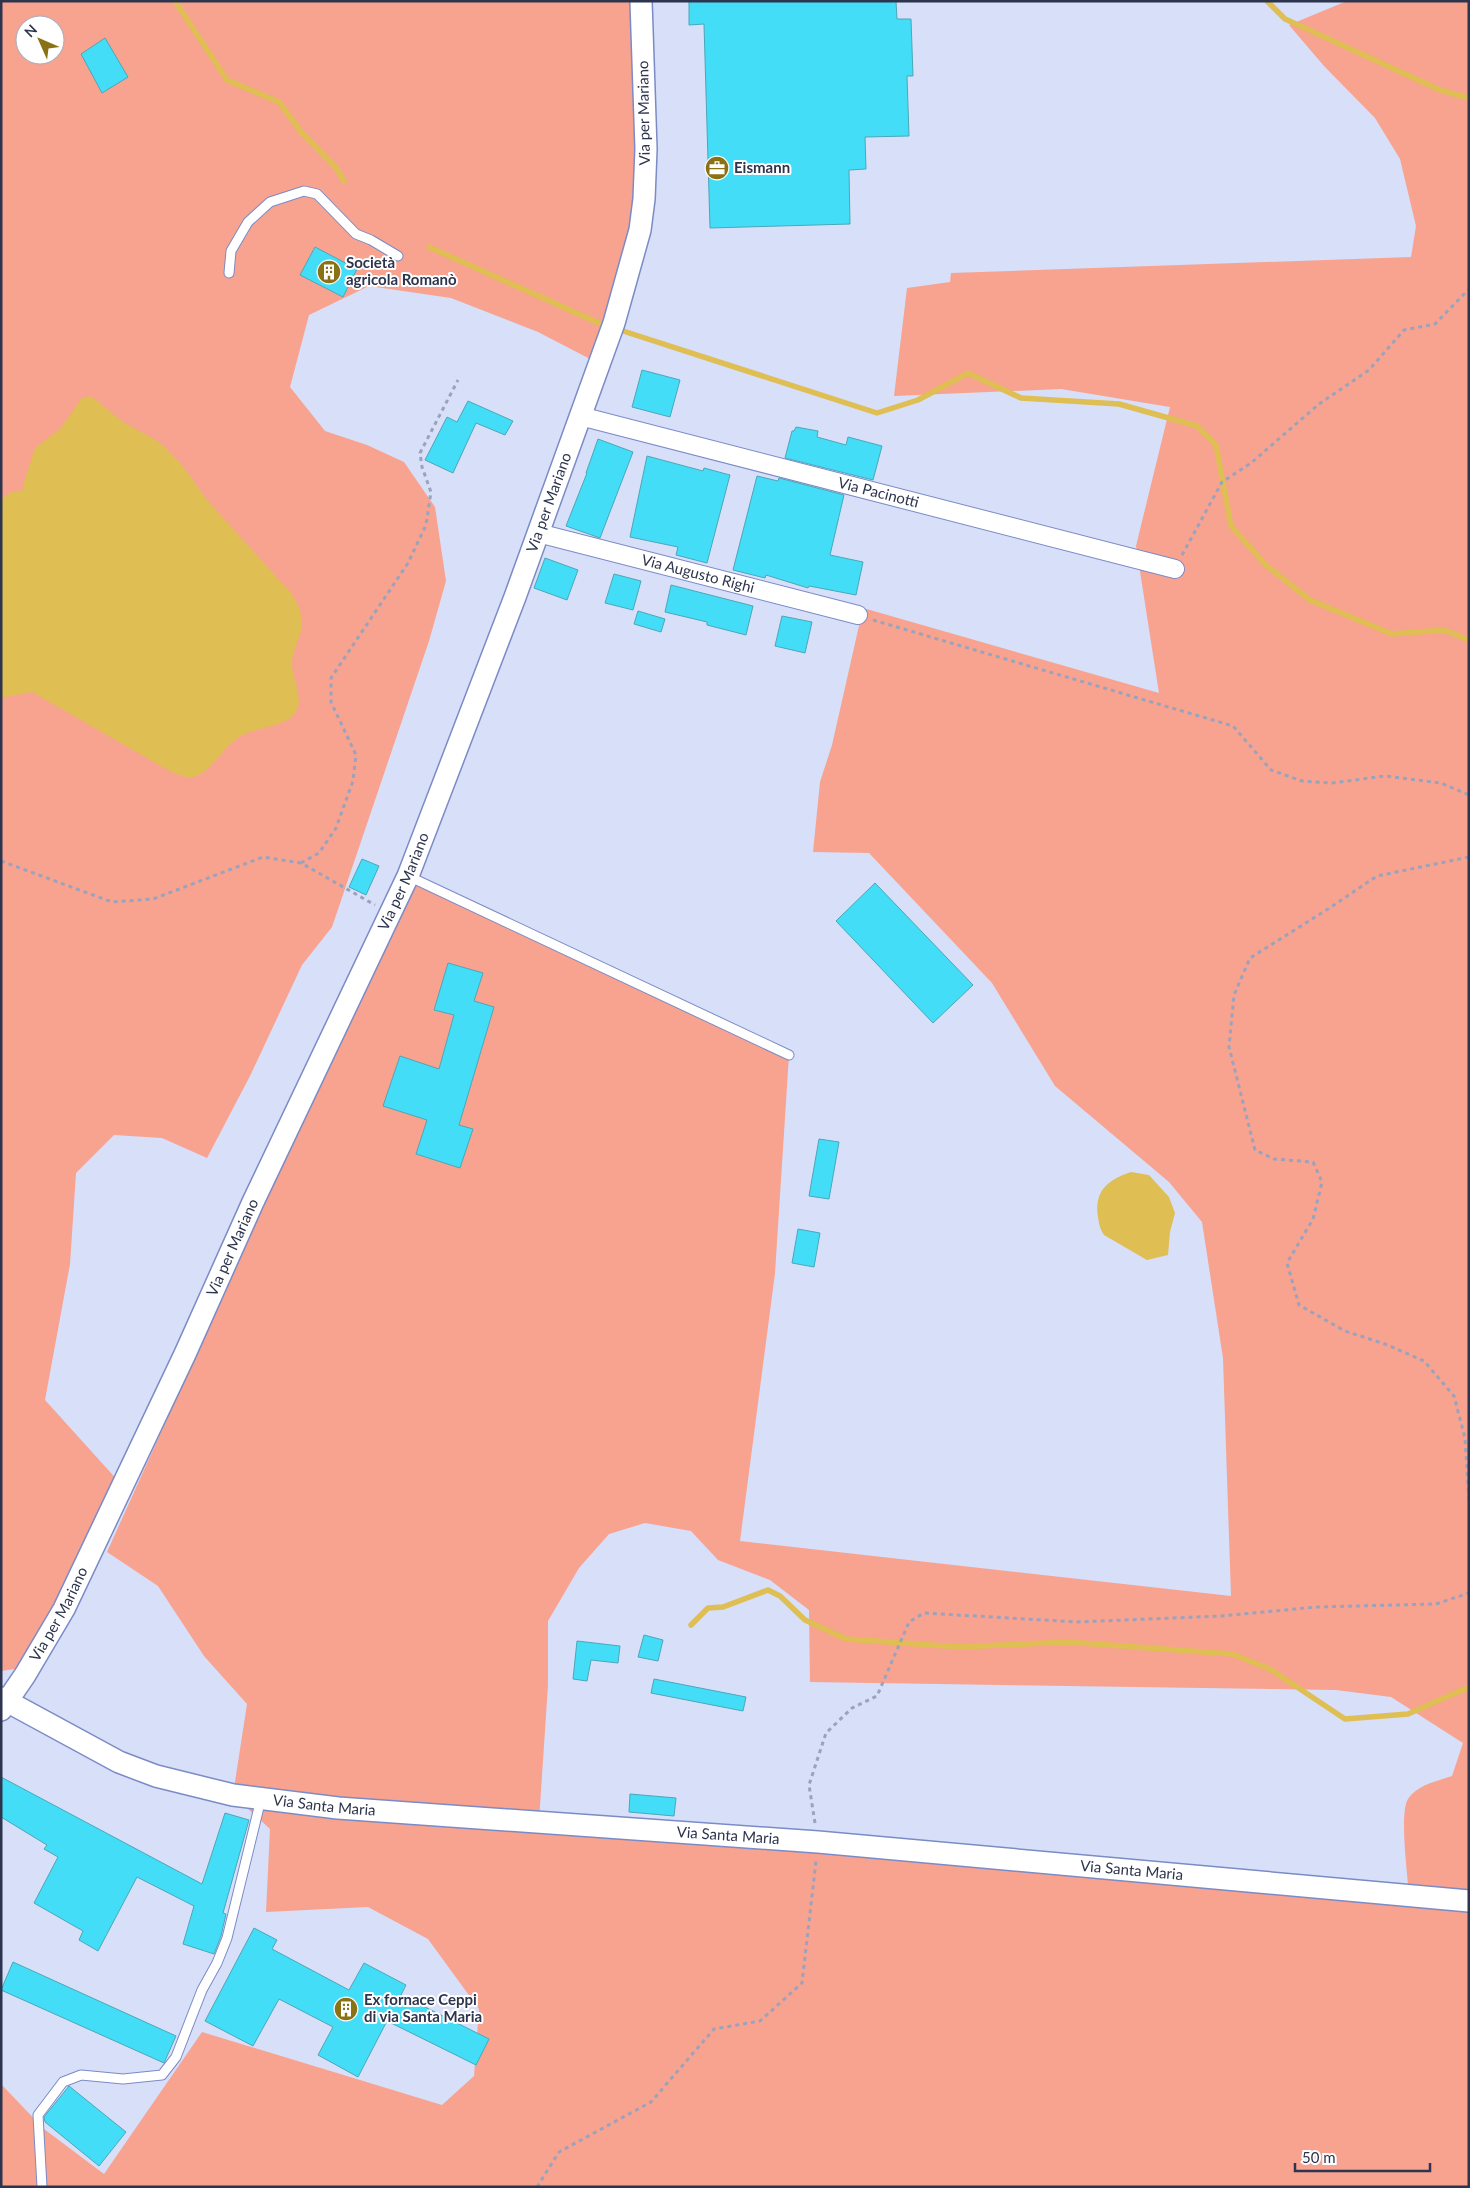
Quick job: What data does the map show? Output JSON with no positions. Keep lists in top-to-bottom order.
{
  "streets": {
    "street": [
      "Via per Mariano",
      "Via Pacinotti",
      "Via Augusto Righi",
      "Via Santa Maria"
    ]
  },
  "crossings": [
    ["Via per Mariano", "Via Pacinotti"],
    ["Via per Mariano", "Via Augusto Righi"],
    ["Via per Mariano", "Via Santa Maria"]
  ],
  "places": {
    "office": ["Eismann"],
    "building": ["Società agricola Romanò", "Ex fornace Ceppi di via Santa Maria"]
  },
  "scale_bar": "50 m",
  "north": "top left"
}
